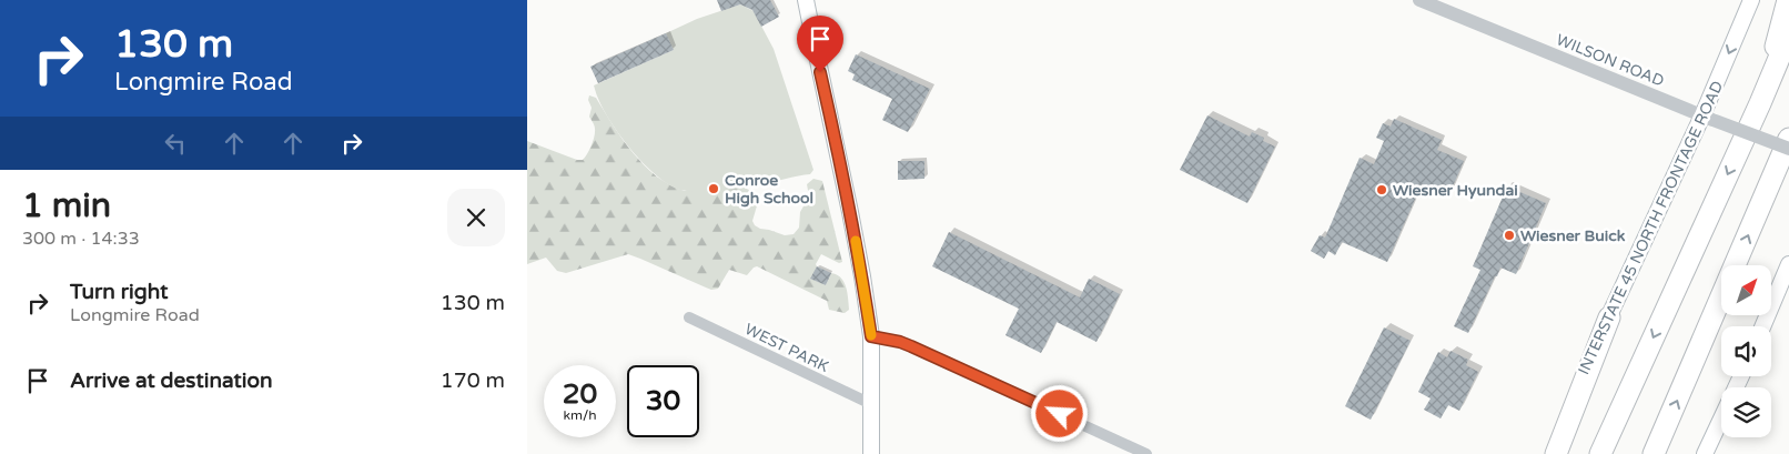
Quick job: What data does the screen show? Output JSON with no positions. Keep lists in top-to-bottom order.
{
  "streets": {
    "main road": ["INTERSTATE 45 NORTH FRONTAGE ROAD"],
    "street": ["WILSON ROAD", "WEST PARK"]
  },
  "crossings": [
    ["WILSON ROAD", "INTERSTATE 45 NORTH FRONTAGE ROAD"]
  ],
  "places": ["Conroe High School", "Wiesner Hyundai", "Wiesner Buick"],
  "north": "top right",
  "page": {
    "turn": ["130 m", "Longmire Road"],
    "heading": ["1 min", "300 m · 14:33"],
    "list": [
      {
        "name": "Turn right",
        "note": "Longmire Road",
        "value": "130 m"
      },
      {
        "name": "Arrive at destination",
        "value": "170 m"
      }
    ],
    "speed": "20 km/h",
    "limit": "30"
  }
}
